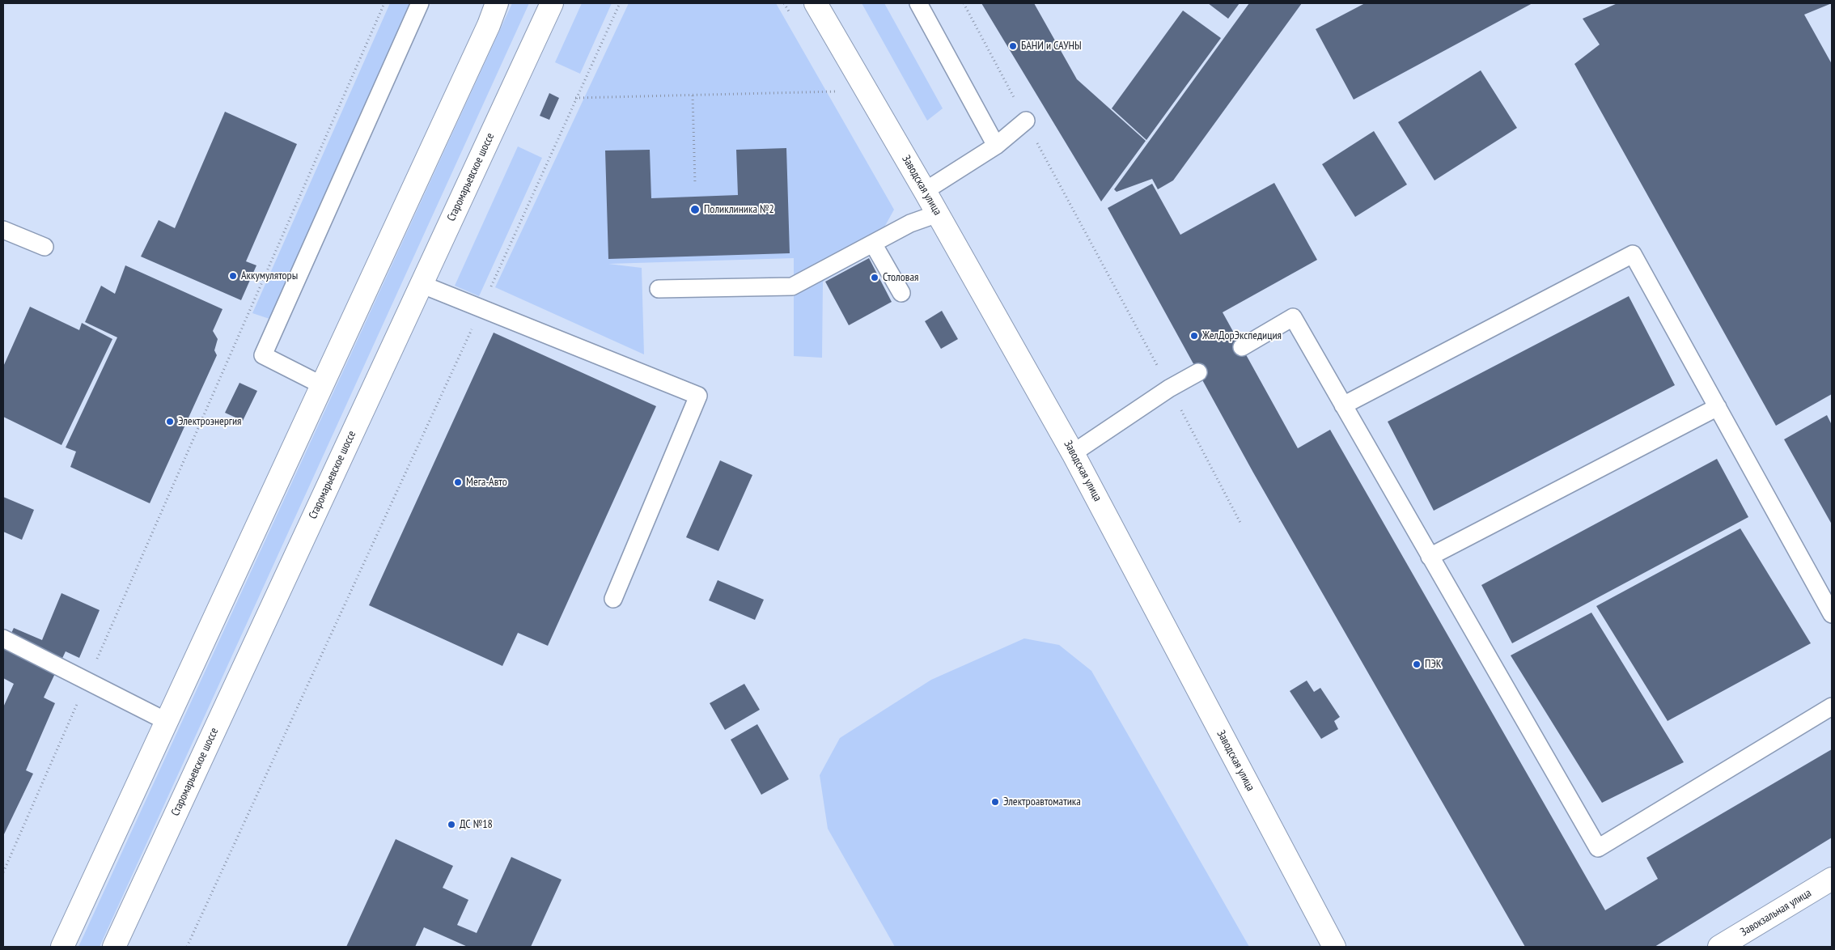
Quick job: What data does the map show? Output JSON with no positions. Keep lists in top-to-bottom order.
{
  "streets": {
    "main road": ["Старомарьевское шоссе", "Заводская улица", "Завокзальная улица"]
  },
  "places": [
    "БАНИ и САУНЫ",
    "Поликлиника №2",
    "Аккумуляторы",
    "Столовая",
    "ЖелДорЭкспедиция",
    "Электроэнергия",
    "Мега-Авто",
    "ПЭК",
    "Электроавтоматика",
    "ДС №18"
  ]
}
